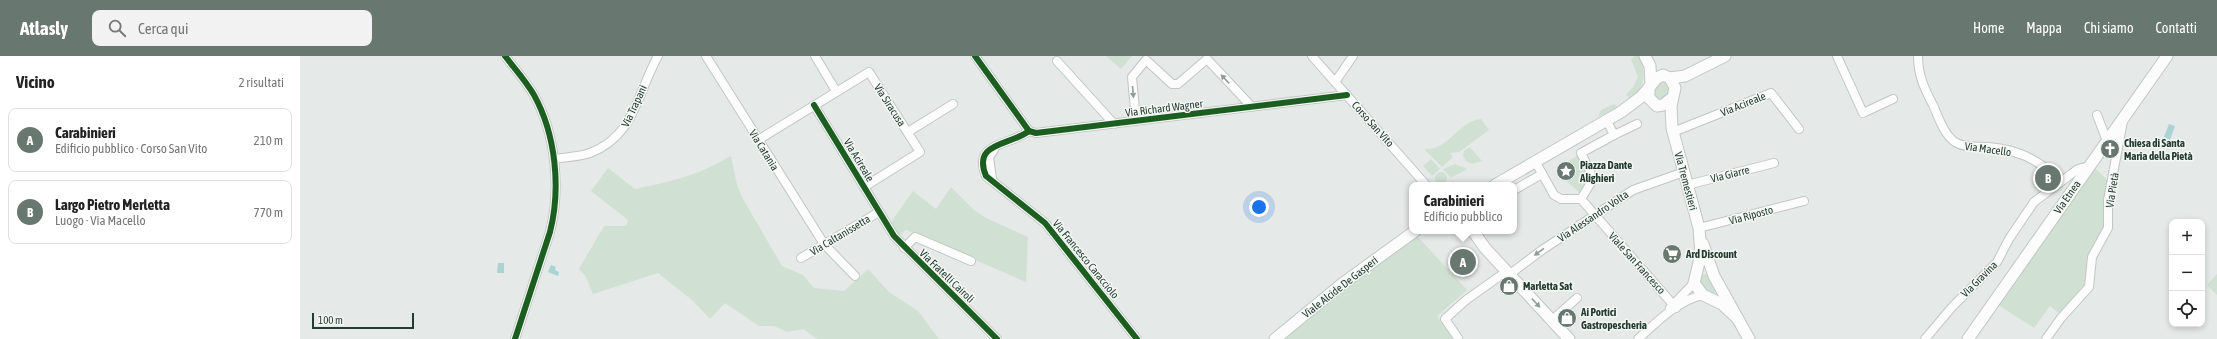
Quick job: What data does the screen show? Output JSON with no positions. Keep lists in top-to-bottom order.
{
  "streets": {
    "main road": ["Via Tremestieri", "Via Etnea", "Viale Alcide De Gasperi"],
    "street": [
      "Via Acireale",
      "Via Siracusa",
      "Via Trapani",
      "Via Richard Wagner",
      "Corso San Vito",
      "Via Macello",
      "Via Catania",
      "Via Giarre",
      "Via Pietà",
      "Via Riposto",
      "Via Alessandro Volta",
      "Via Caltanissetta",
      "Via Francesco Caracciolo",
      "Viale San Francesco",
      "Via Fratelli Cairoli",
      "Via Gravina"
    ]
  },
  "crossings": [
    ["Via Acireale", "Via Siracusa"],
    ["Via Acireale", "Via Tremestieri"],
    ["Via Acireale", "Via Caltanissetta"],
    ["Via Acireale", "Via Fratelli Cairoli"],
    ["Via Siracusa", "Via Catania"],
    ["Via Richard Wagner", "Corso San Vito"],
    ["Via Richard Wagner", "Via Francesco Caracciolo"],
    ["Via Macello", "Via Gravina"],
    ["Via Catania", "Via Caltanissetta"],
    ["Via Giarre", "Via Tremestieri"],
    ["Via Tremestieri", "Via Riposto"],
    ["Via Tremestieri", "Via Alessandro Volta"],
    ["Via Pietà", "Via Etnea"],
    ["Via Etnea", "Via Gravina"],
    ["Via Alessandro Volta", "Viale San Francesco"]
  ],
  "places": {
    "church": ["Chiesa di Santa Maria della Pietà"],
    "place": ["Piazza Dante Alighieri"],
    "supermarket": ["Ard Discount"],
    "shop": ["Marletta Sat", "Ai Portici Gastropescheria"]
  },
  "scale_bar": "100 m",
  "page": {
    "header": "Atlasly",
    "search": "Cerca qui",
    "nav": [
      "Home",
      "Mappa",
      "Chi siamo",
      "Contatti"
    ],
    "heading": ["Vicino", "2 risultati"],
    "list": [
      {
        "mark": "A",
        "name": "Carabinieri",
        "note": "Edificio pubblico · Corso San Vito",
        "value": "210 m"
      },
      {
        "mark": "B",
        "name": "Largo Pietro Merletta",
        "note": "Luogo · Via Macello",
        "value": "770 m"
      }
    ],
    "pins": ["B", "A"],
    "popup": ["Carabinieri", "Edificio pubblico"],
    "map_buttons": ["+", "−"],
    "scale": "100 m"
  }
}
